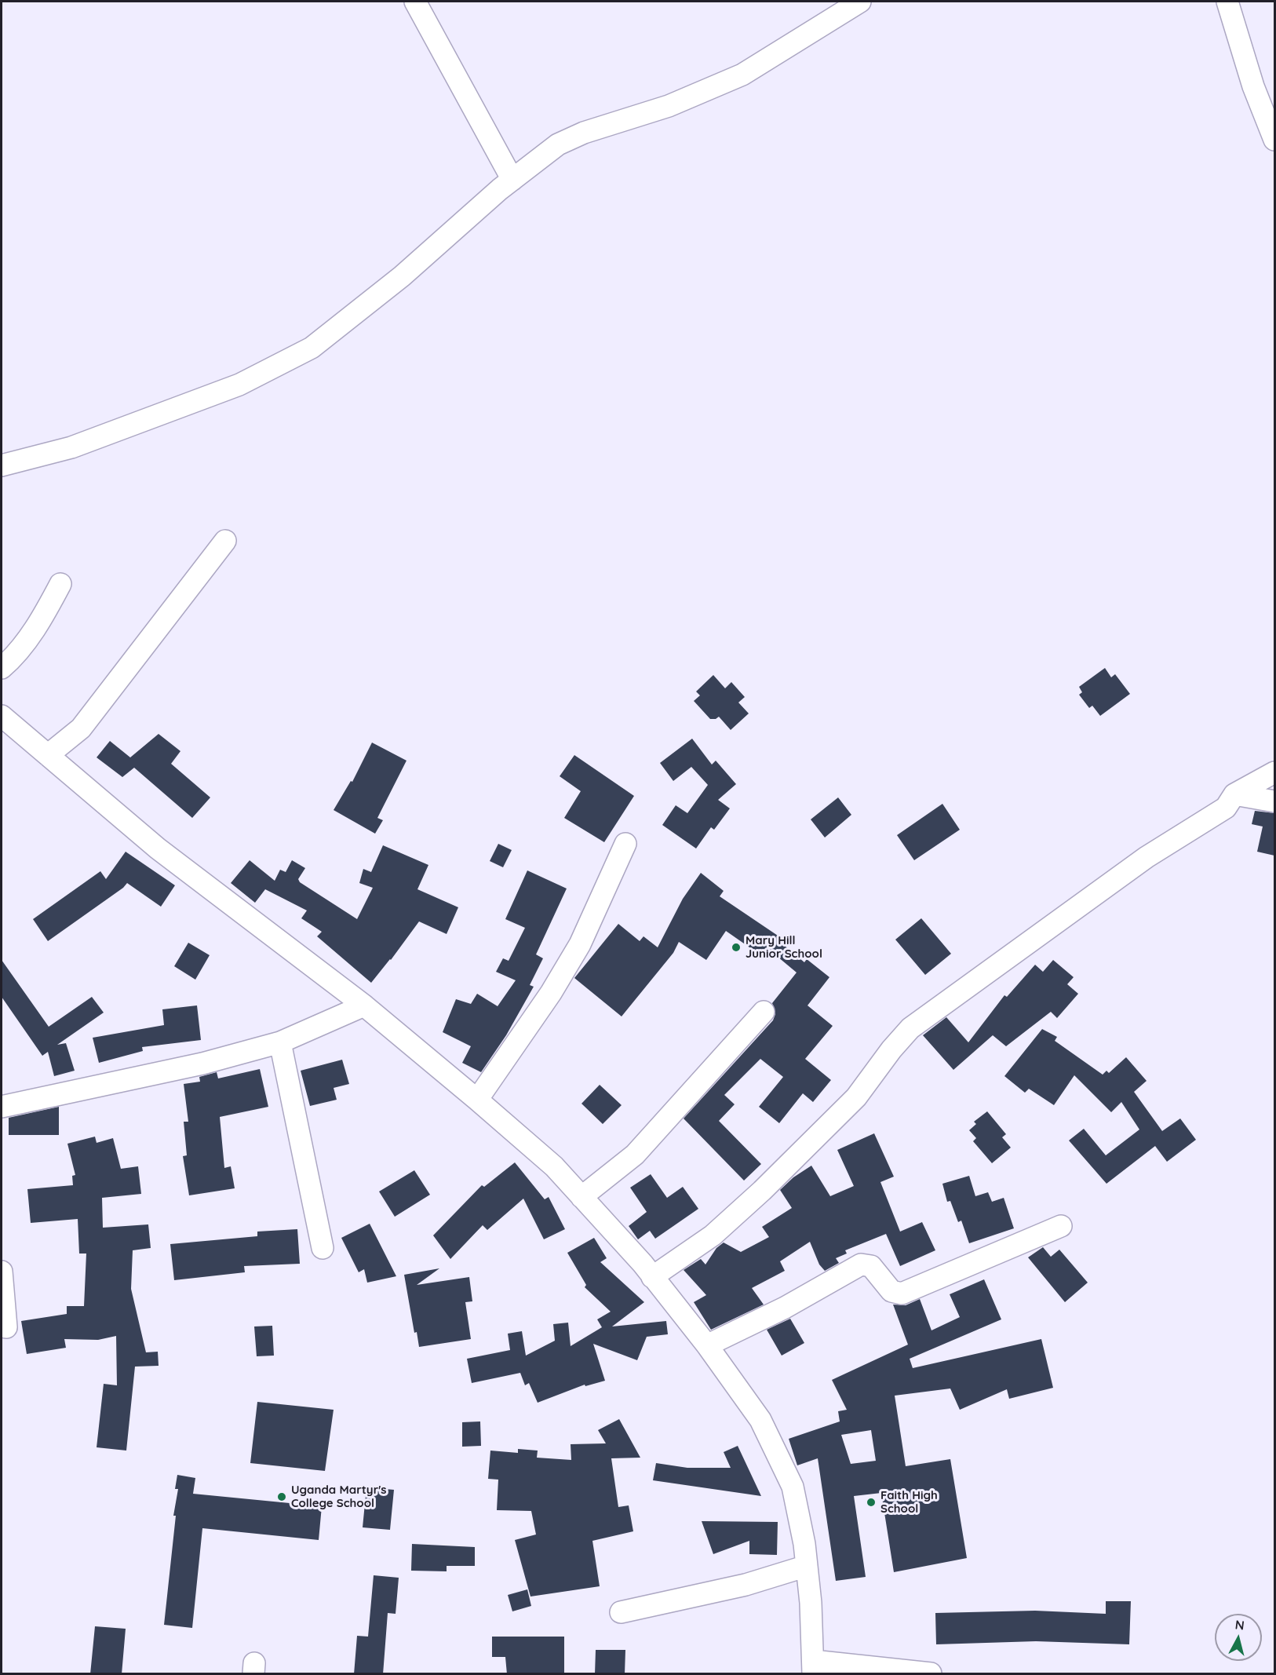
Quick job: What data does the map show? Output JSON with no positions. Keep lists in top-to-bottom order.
{
  "places": ["Mary Hill Junior School", "Uganda Martyr's College School", "Faith High School"],
  "north": "top"
}
